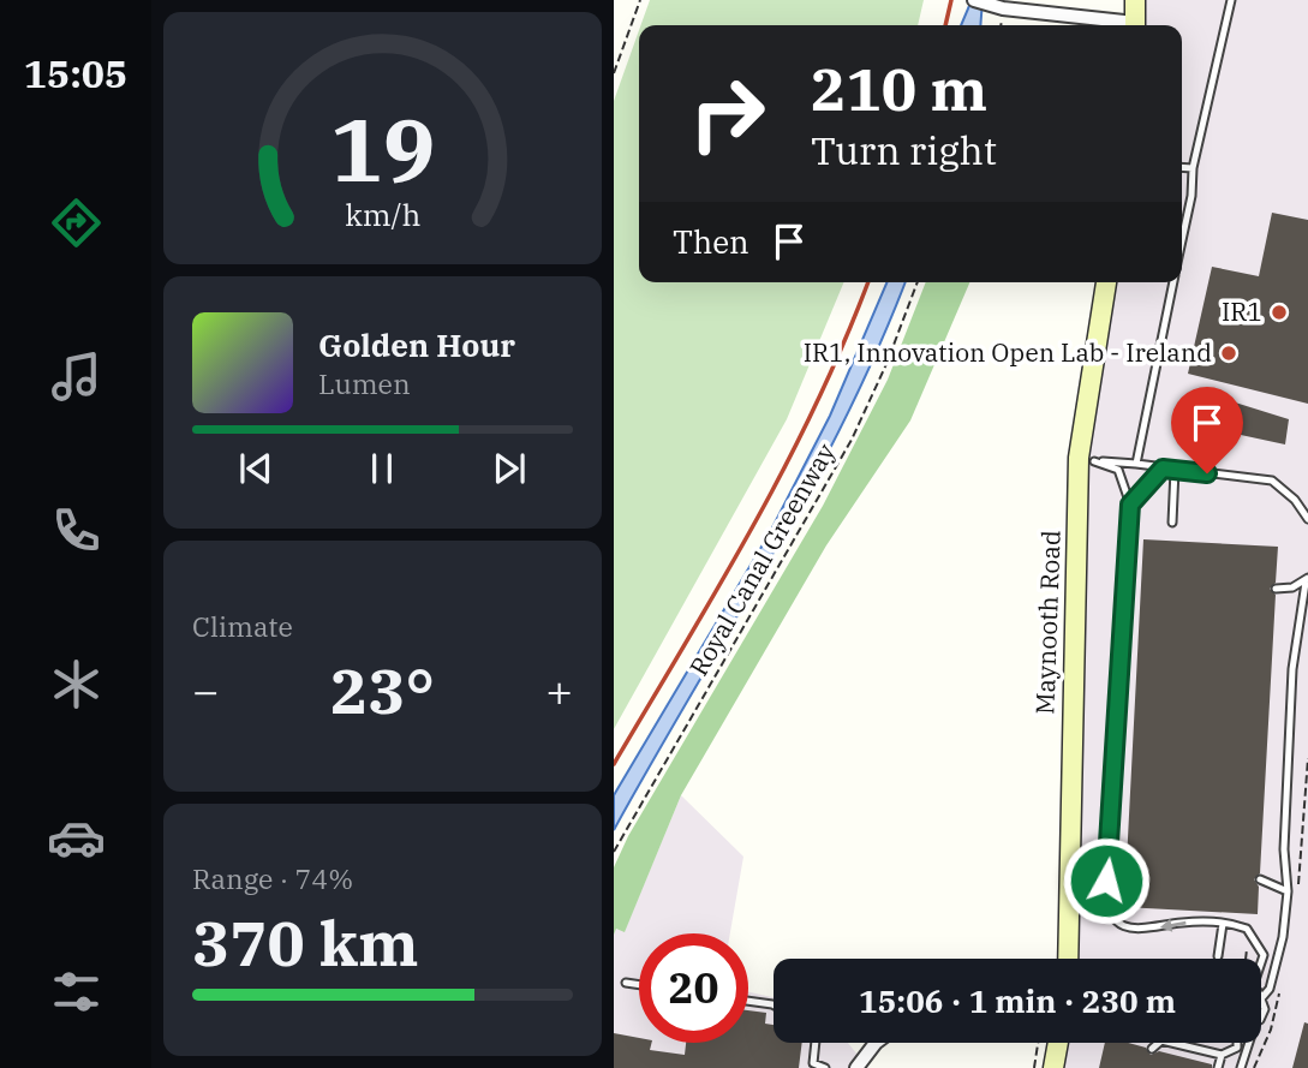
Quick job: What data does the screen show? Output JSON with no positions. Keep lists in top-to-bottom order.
{
  "streets": {
    "main road": ["Maynooth Road"],
    "path": ["Royal Canal Greenway"]
  },
  "places": ["IR1", "IR1, Innovation Open Lab - Ireland"],
  "page": {
    "tabs": "15:05",
    "turn": ["210 m", "Turn right"],
    "then": "Then",
    "song": ["Golden Hour", "Lumen"],
    "tile": [
      "Climate",
      ["Range · 74%", "370 km"]
    ],
    "heat": ["−", "23°", "+"],
    "limit": "20",
    "trip": "15:06 · 1 min · 230 m",
    "gauge": ["19", "km/h"]
  }
}
